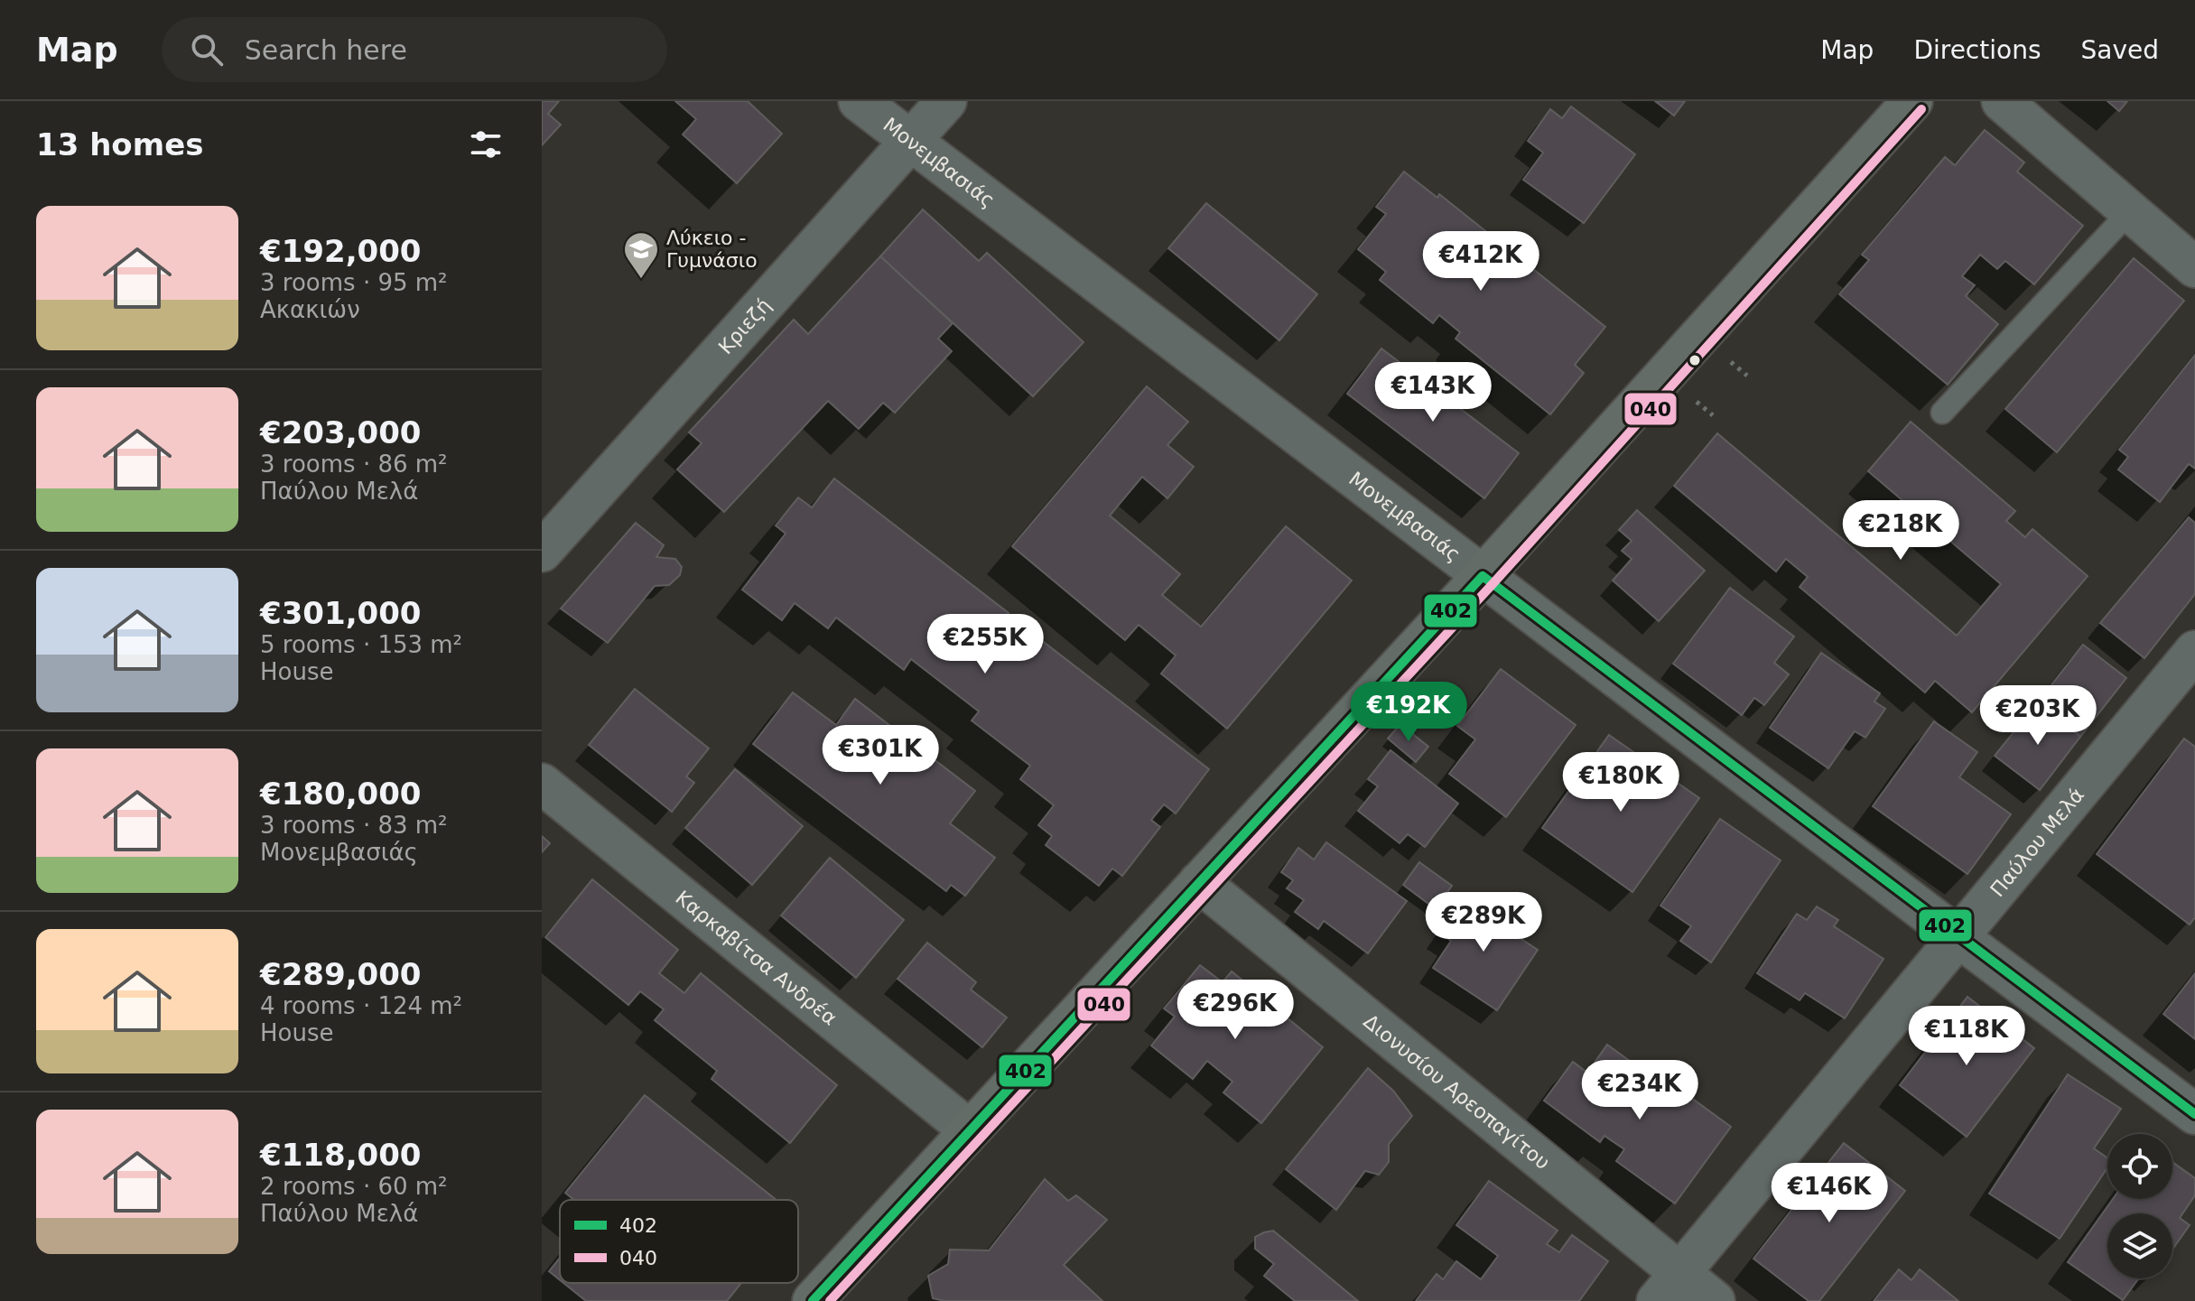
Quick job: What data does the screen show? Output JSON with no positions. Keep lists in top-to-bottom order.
{
  "streets": {
    "street": [
      "Μονεμβασιάς",
      "Κριεζή",
      "Παύλου Μελά",
      "Καρκαβίτσα Ανδρέα",
      "Διονυσίου Αρεοπαγίτου"
    ]
  },
  "crossings": [
    ["Μονεμβασιάς", "Κριεζή"],
    ["Μονεμβασιάς", "Παύλου Μελά"],
    ["Παύλου Μελά", "Διονυσίου Αρεοπαγίτου"]
  ],
  "places": {
    "school or university": ["Λύκειο - Γυμνάσιο"]
  },
  "lines": ["transit line 040", "transit line 402"],
  "legend": ["402", "040"],
  "page": {
    "header": "Map",
    "search": "Search here",
    "nav": ["Map", "Directions", "Saved"],
    "heading": "13 homes",
    "list": [
      {
        "name": "€192,000",
        "note": "3 rooms · 95 m² · Ακακιών"
      },
      {
        "name": "€203,000",
        "note": "3 rooms · 86 m² · Παύλου Μελά"
      },
      {
        "name": "€301,000",
        "note": "5 rooms · 153 m² · House"
      },
      {
        "name": "€180,000",
        "note": "3 rooms · 83 m² · Μονεμβασιάς"
      },
      {
        "name": "€289,000",
        "note": "4 rooms · 124 m² · House"
      },
      {
        "name": "€118,000",
        "note": "2 rooms · 60 m² · Παύλου Μελά"
      }
    ],
    "price": [
      "€412K",
      "€143K",
      "€218K",
      "€255K",
      "€192K",
      "€203K",
      "€301K",
      "€180K",
      "€289K",
      "€296K",
      "€118K",
      "€234K",
      "€146K"
    ]
  }
}
